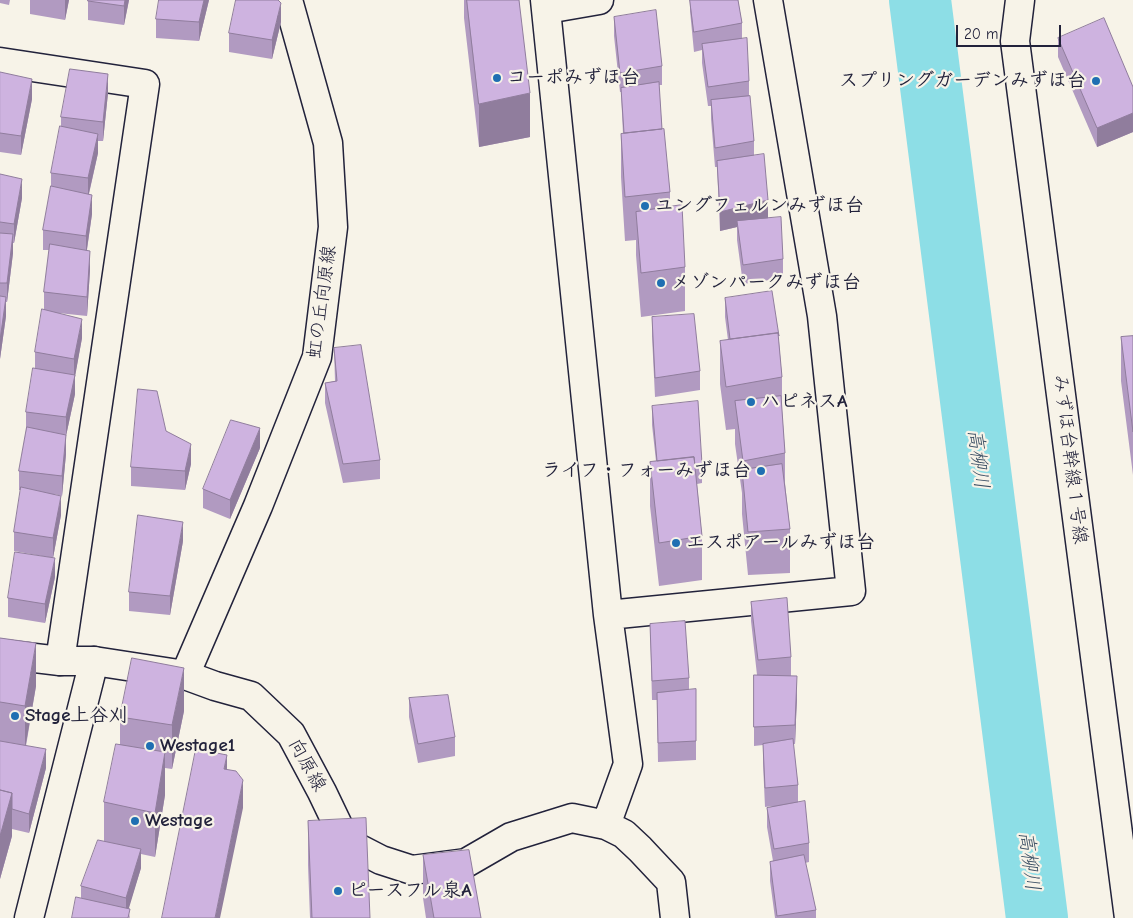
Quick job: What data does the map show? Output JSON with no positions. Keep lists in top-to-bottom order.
{
  "streets": {
    "street": ["虹の丘向原線", "みずほ台幹線１号線", "向原線"]
  },
  "crossings": [
    ["虹の丘向原線", "向原線"]
  ],
  "water": ["高柳川"],
  "places": [
    "コーポみずほ台",
    "スプリングガーデンみずほ台",
    "ユングフェルンみずほ台",
    "メゾンパークみずほ台",
    "ハピネスA",
    "ライフ・フォーみずほ台",
    "エスポアールみずほ台",
    "Stage上谷刈",
    "Westage1",
    "Westage",
    "ピースフル泉A"
  ],
  "scale_bar": "20 m"
}
